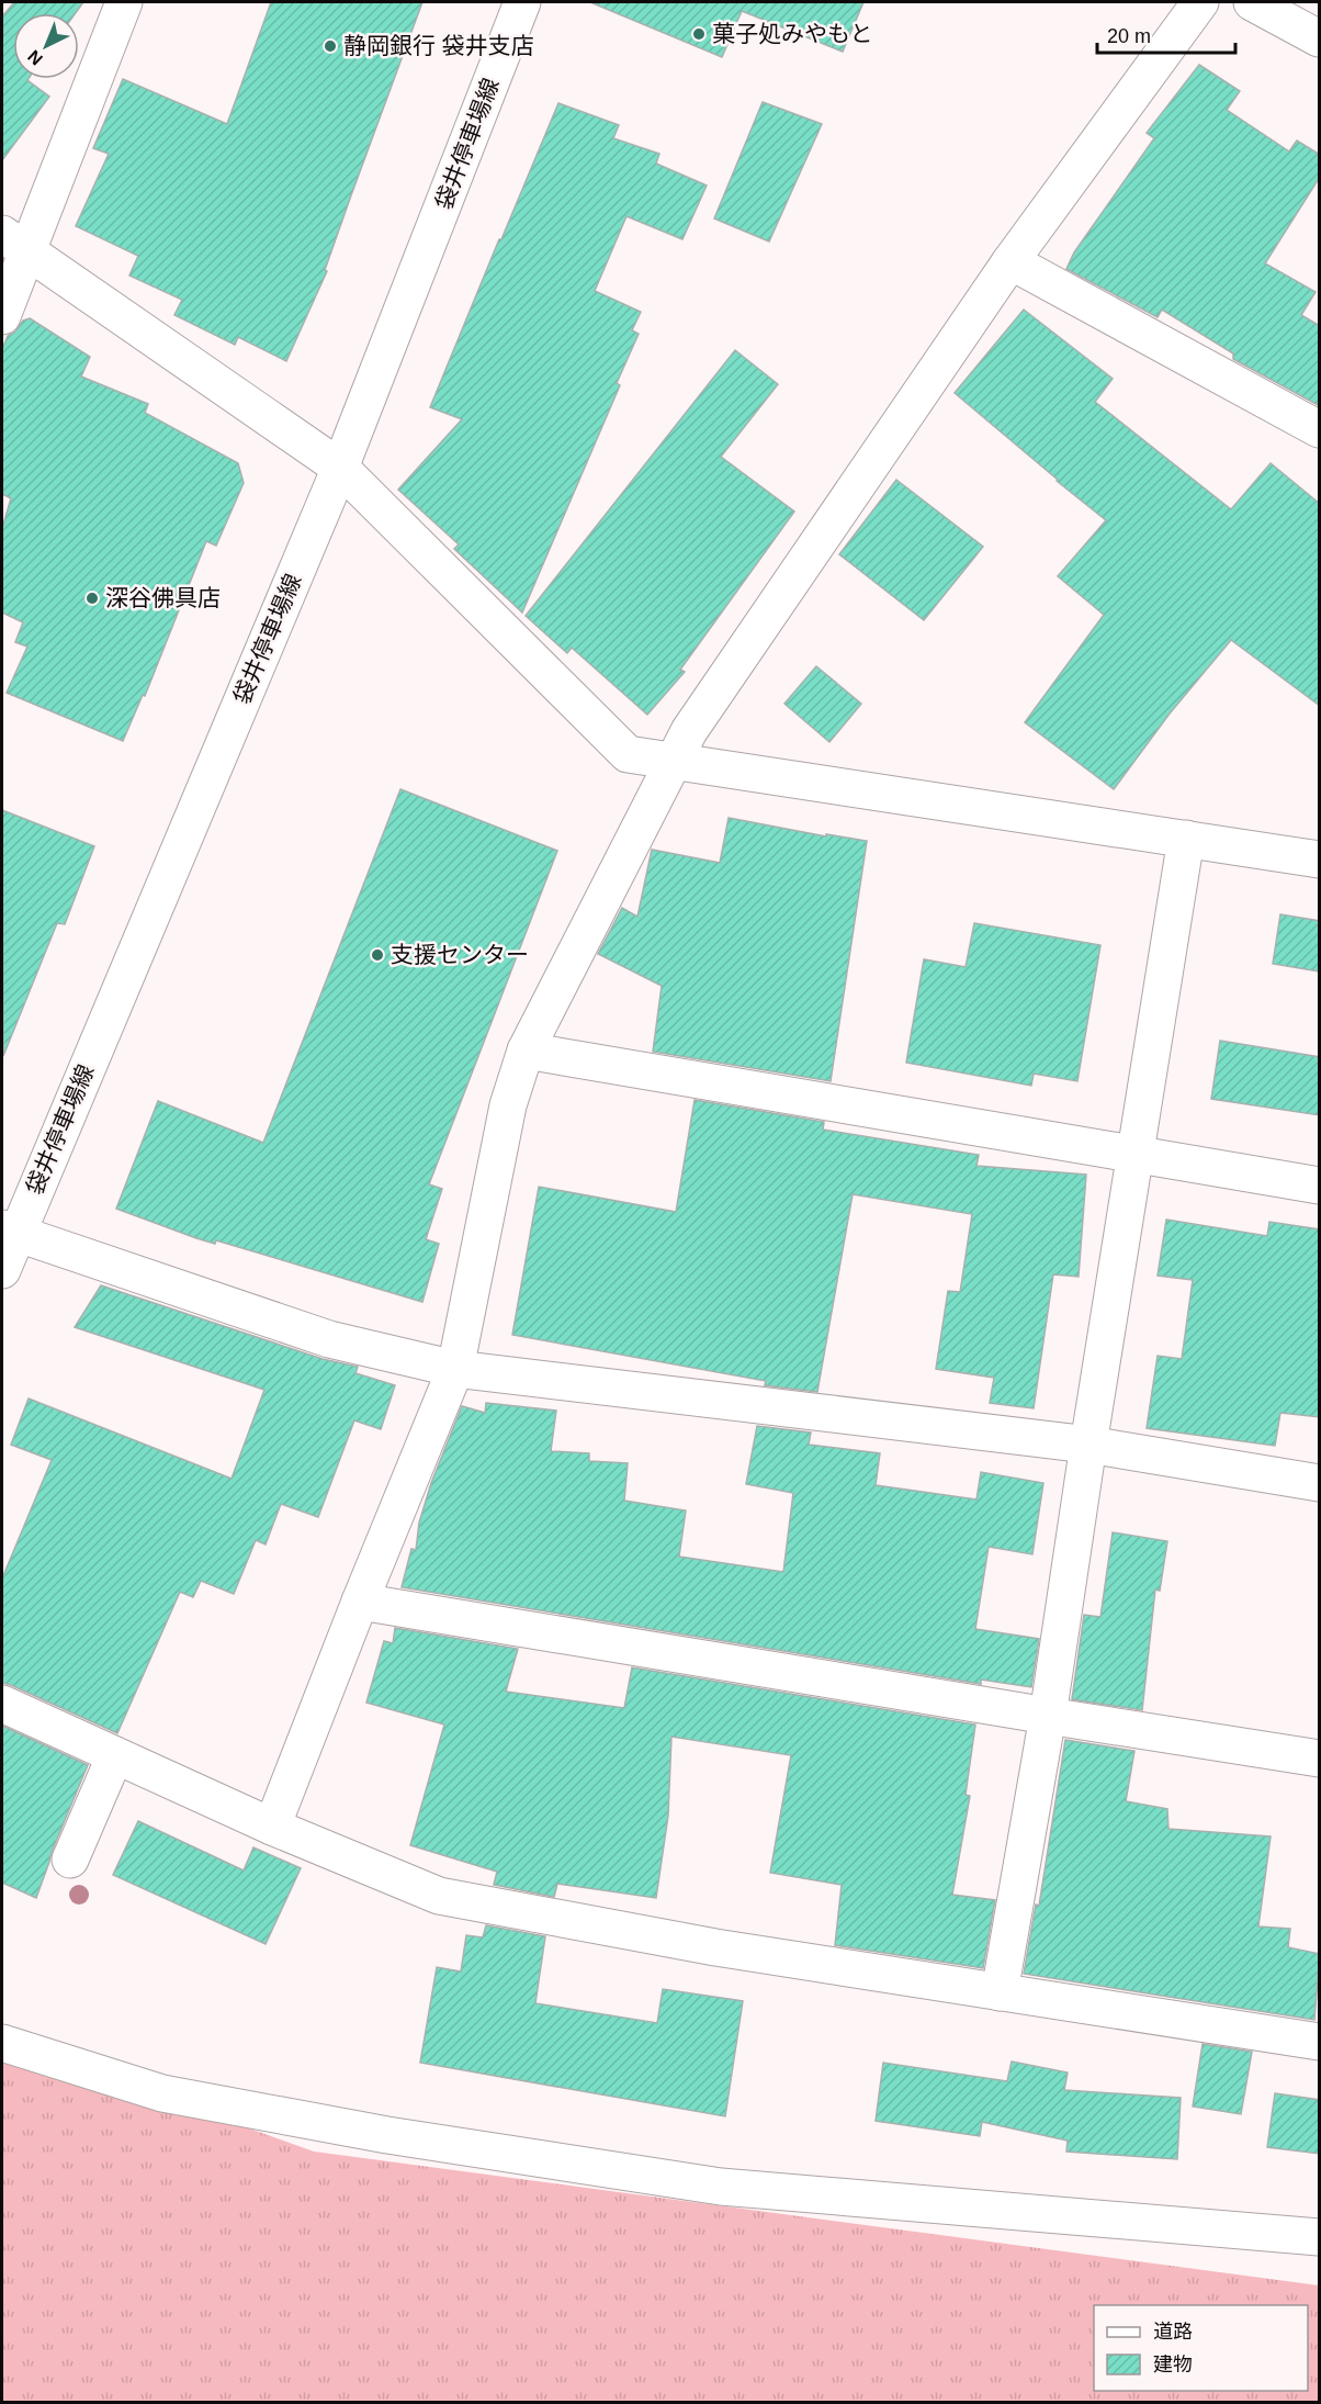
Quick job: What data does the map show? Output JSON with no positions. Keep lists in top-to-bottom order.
{
  "streets": {
    "street": ["袋井停車場線"]
  },
  "places": [
    "菓子処みやもと",
    "静岡銀行 袋井支店",
    "深谷佛具店",
    "支援センター"
  ],
  "legend": ["道路", "建物"],
  "scale_bar": "20 m",
  "north": "bottom left"
}
